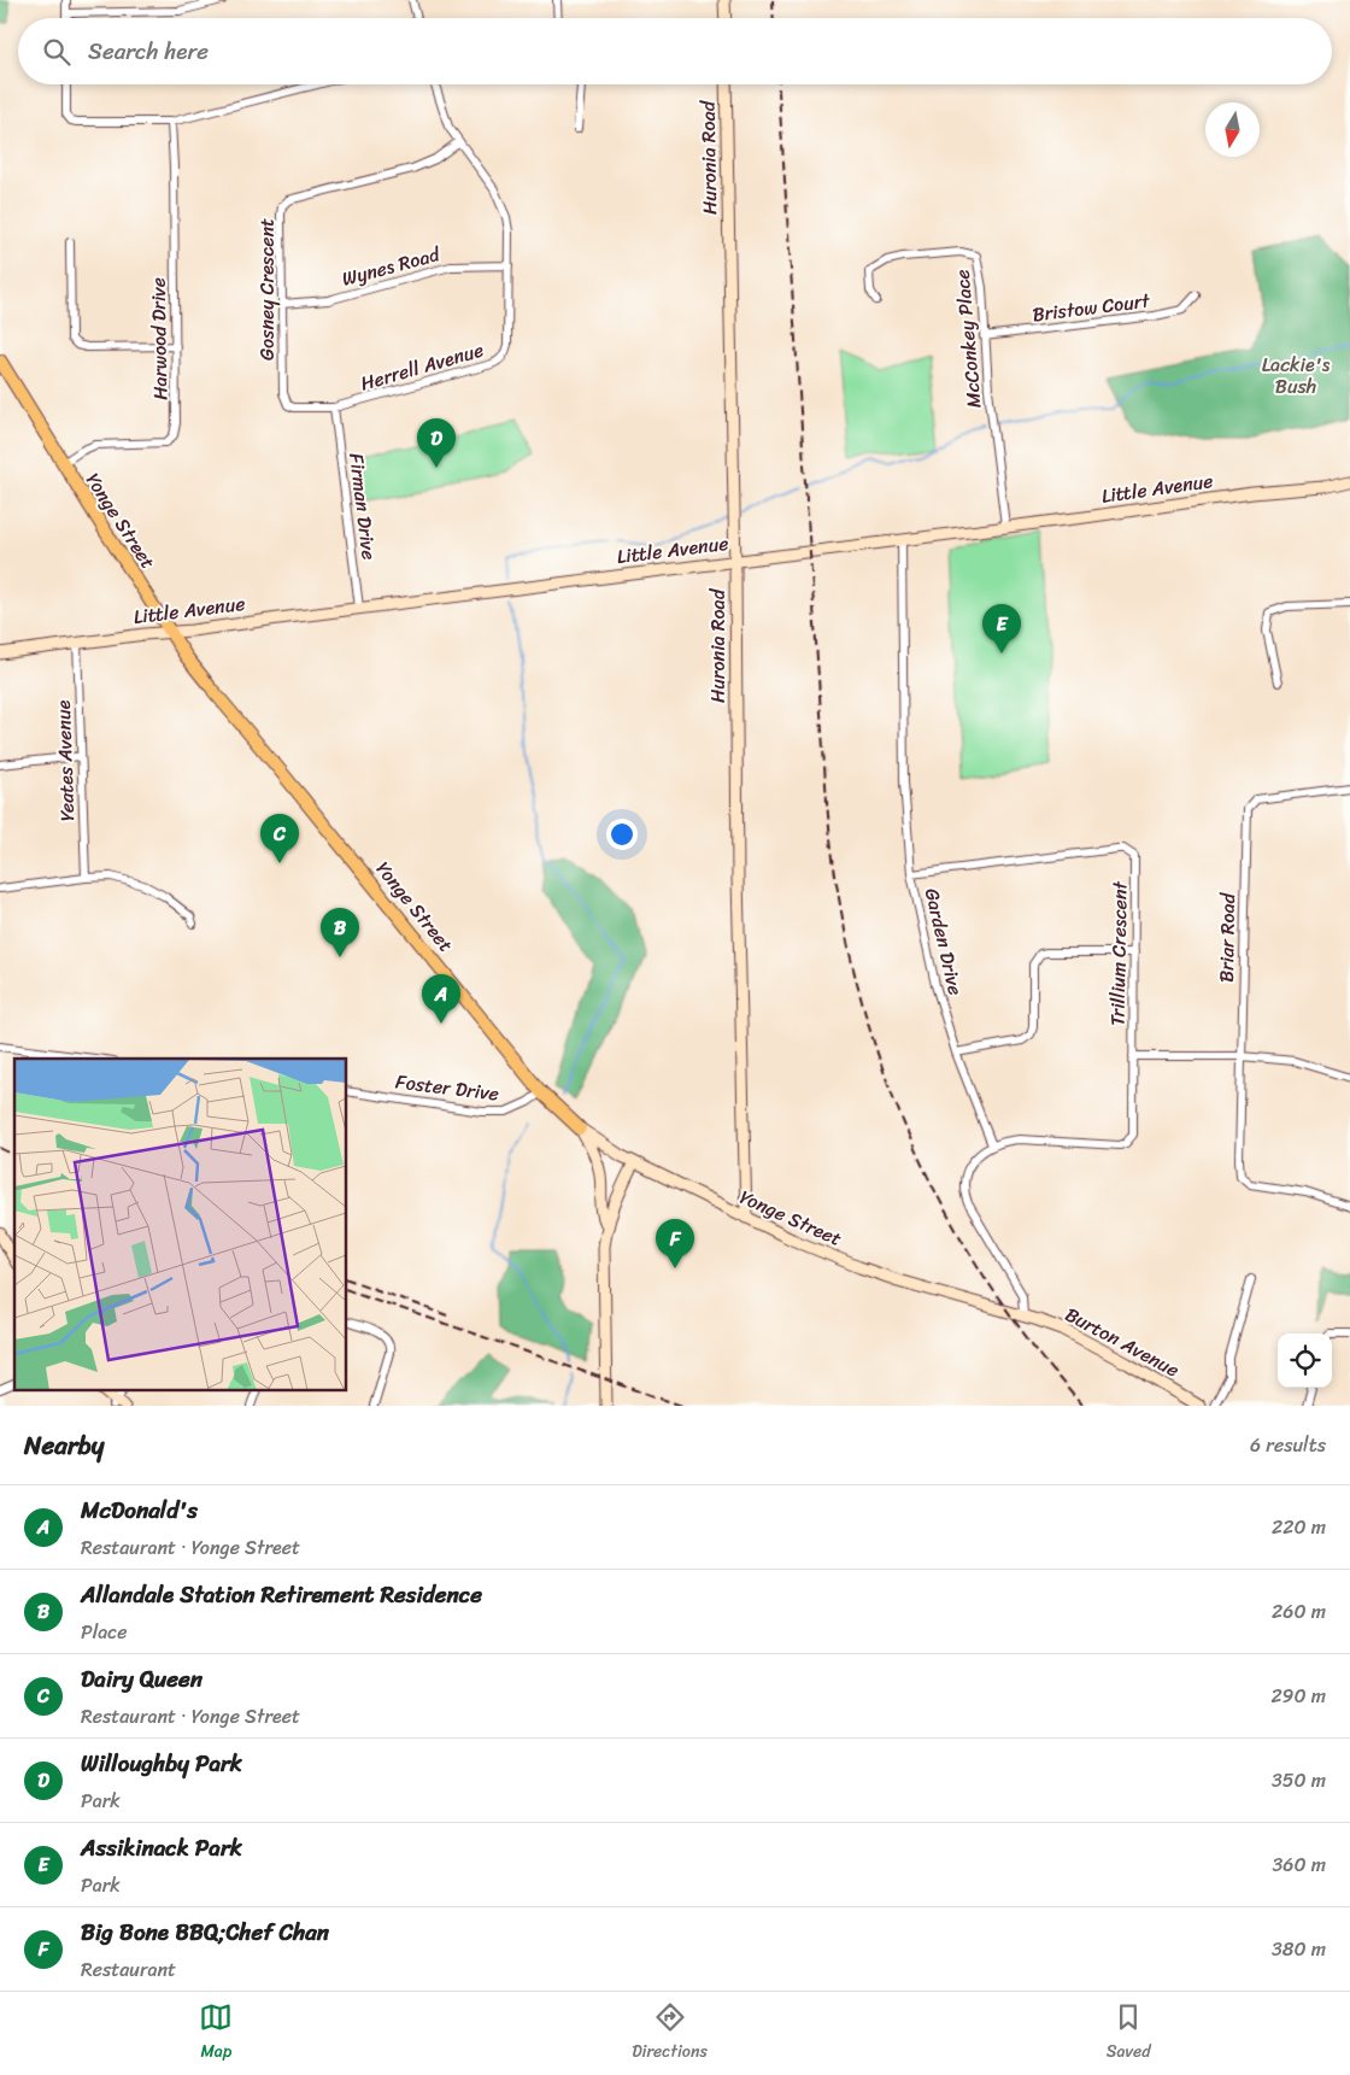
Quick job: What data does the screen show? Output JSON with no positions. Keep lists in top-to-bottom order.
{
  "streets": {
    "main road": [
      "Huronia Road",
      "Little Avenue",
      "Yonge Street",
      "Burton Avenue"
    ],
    "street": [
      "Wynes Road",
      "Gosney Crescent",
      "Bristow Court",
      "Harwood Drive",
      "McConkey Place",
      "Herrell Avenue",
      "Firman Drive",
      "Yeates Avenue",
      "Briar Road",
      "Garden Drive",
      "Trillium Crescent",
      "Foster Drive"
    ]
  },
  "crossings": [
    ["Huronia Road", "Little Avenue"],
    ["Huronia Road", "Yonge Street"],
    ["Wynes Road", "Gosney Crescent"],
    ["Wynes Road", "Herrell Avenue"],
    ["Gosney Crescent", "Herrell Avenue"],
    ["Gosney Crescent", "Firman Drive"],
    ["Bristow Court", "McConkey Place"],
    ["Harwood Drive", "Yonge Street"],
    ["McConkey Place", "Little Avenue"],
    ["Herrell Avenue", "Firman Drive"],
    ["Little Avenue", "Firman Drive"],
    ["Little Avenue", "Yonge Street"],
    ["Little Avenue", "Yeates Avenue"],
    ["Little Avenue", "Garden Drive"],
    ["Yonge Street", "Foster Drive"],
    ["Yonge Street", "Burton Avenue"],
    ["Garden Drive", "Trillium Crescent"]
  ],
  "parks": ["Lackie's Bush"],
  "north": "bottom",
  "page": {
    "search": "Search here",
    "pins": [
      "D",
      "E",
      "C",
      "B",
      "A",
      "F"
    ],
    "heading": ["Nearby", "6 results"],
    "list": [
      {
        "mark": "A",
        "name": "McDonald's",
        "note": "Restaurant · Yonge Street",
        "value": "220 m"
      },
      {
        "mark": "B",
        "name": "Allandale Station Retirement Residence",
        "note": "Place",
        "value": "260 m"
      },
      {
        "mark": "C",
        "name": "Dairy Queen",
        "note": "Restaurant · Yonge Street",
        "value": "290 m"
      },
      {
        "mark": "D",
        "name": "Willoughby Park",
        "note": "Park",
        "value": "350 m"
      },
      {
        "mark": "E",
        "name": "Assikinack Park",
        "note": "Park",
        "value": "360 m"
      },
      {
        "mark": "F",
        "name": "Big Bone BBQ;Chef Chan",
        "note": "Restaurant",
        "value": "380 m"
      }
    ],
    "nav": ["Map", "Directions", "Saved"]
  }
}
